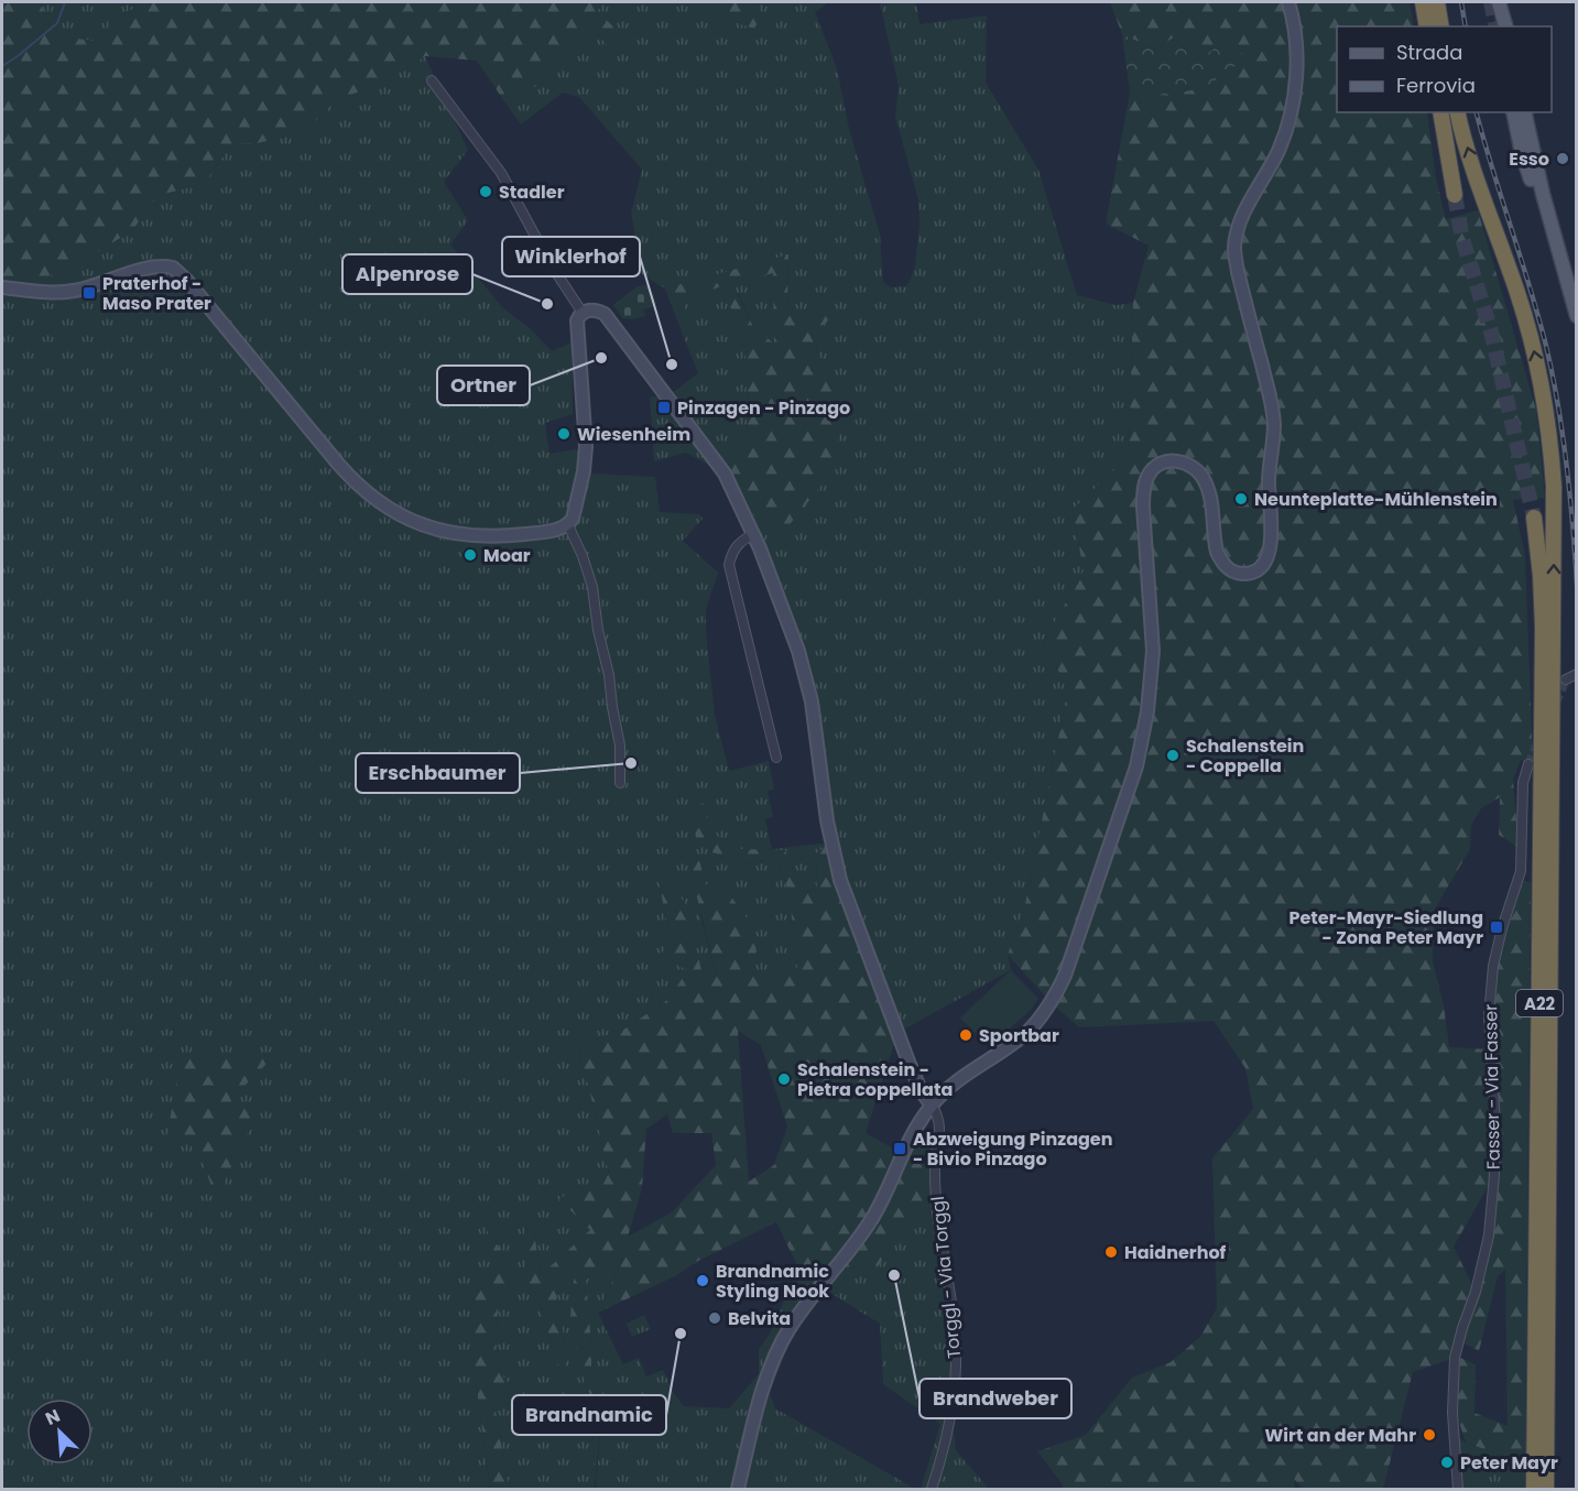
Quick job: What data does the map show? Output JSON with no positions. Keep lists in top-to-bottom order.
{
  "streets": {
    "highway": ["A22"],
    "street": ["Fasser - Via Fasser", "Torggl - Via Torggl"]
  },
  "places": {
    "other": [
      "Esso",
      "Stadler",
      "Alpenrose",
      "Ortner",
      "Winklerhof",
      "Wiesenheim",
      "Neunteplatte-Mühlenstein",
      "Moar",
      "Schalenstein - Coppella",
      "Erschbaumer",
      "Sportbar",
      "Schalenstein - Pietra coppellata",
      "Haidnerhof",
      "Brandweber",
      "Brandnamic Styling Nook",
      "Belvita",
      "Brandnamic",
      "Wirt an der Mahr",
      "Peter Mayr"
    ],
    "transit": [
      "Praterhof - Maso Prater",
      "Pinzagen - Pinzago",
      "Peter-Mayr-Siedlung - Zona Peter Mayr",
      "Abzweigung Pinzagen - Bivio Pinzago"
    ]
  },
  "legend": ["Strada", "Ferrovia"],
  "north": "top left"
}
